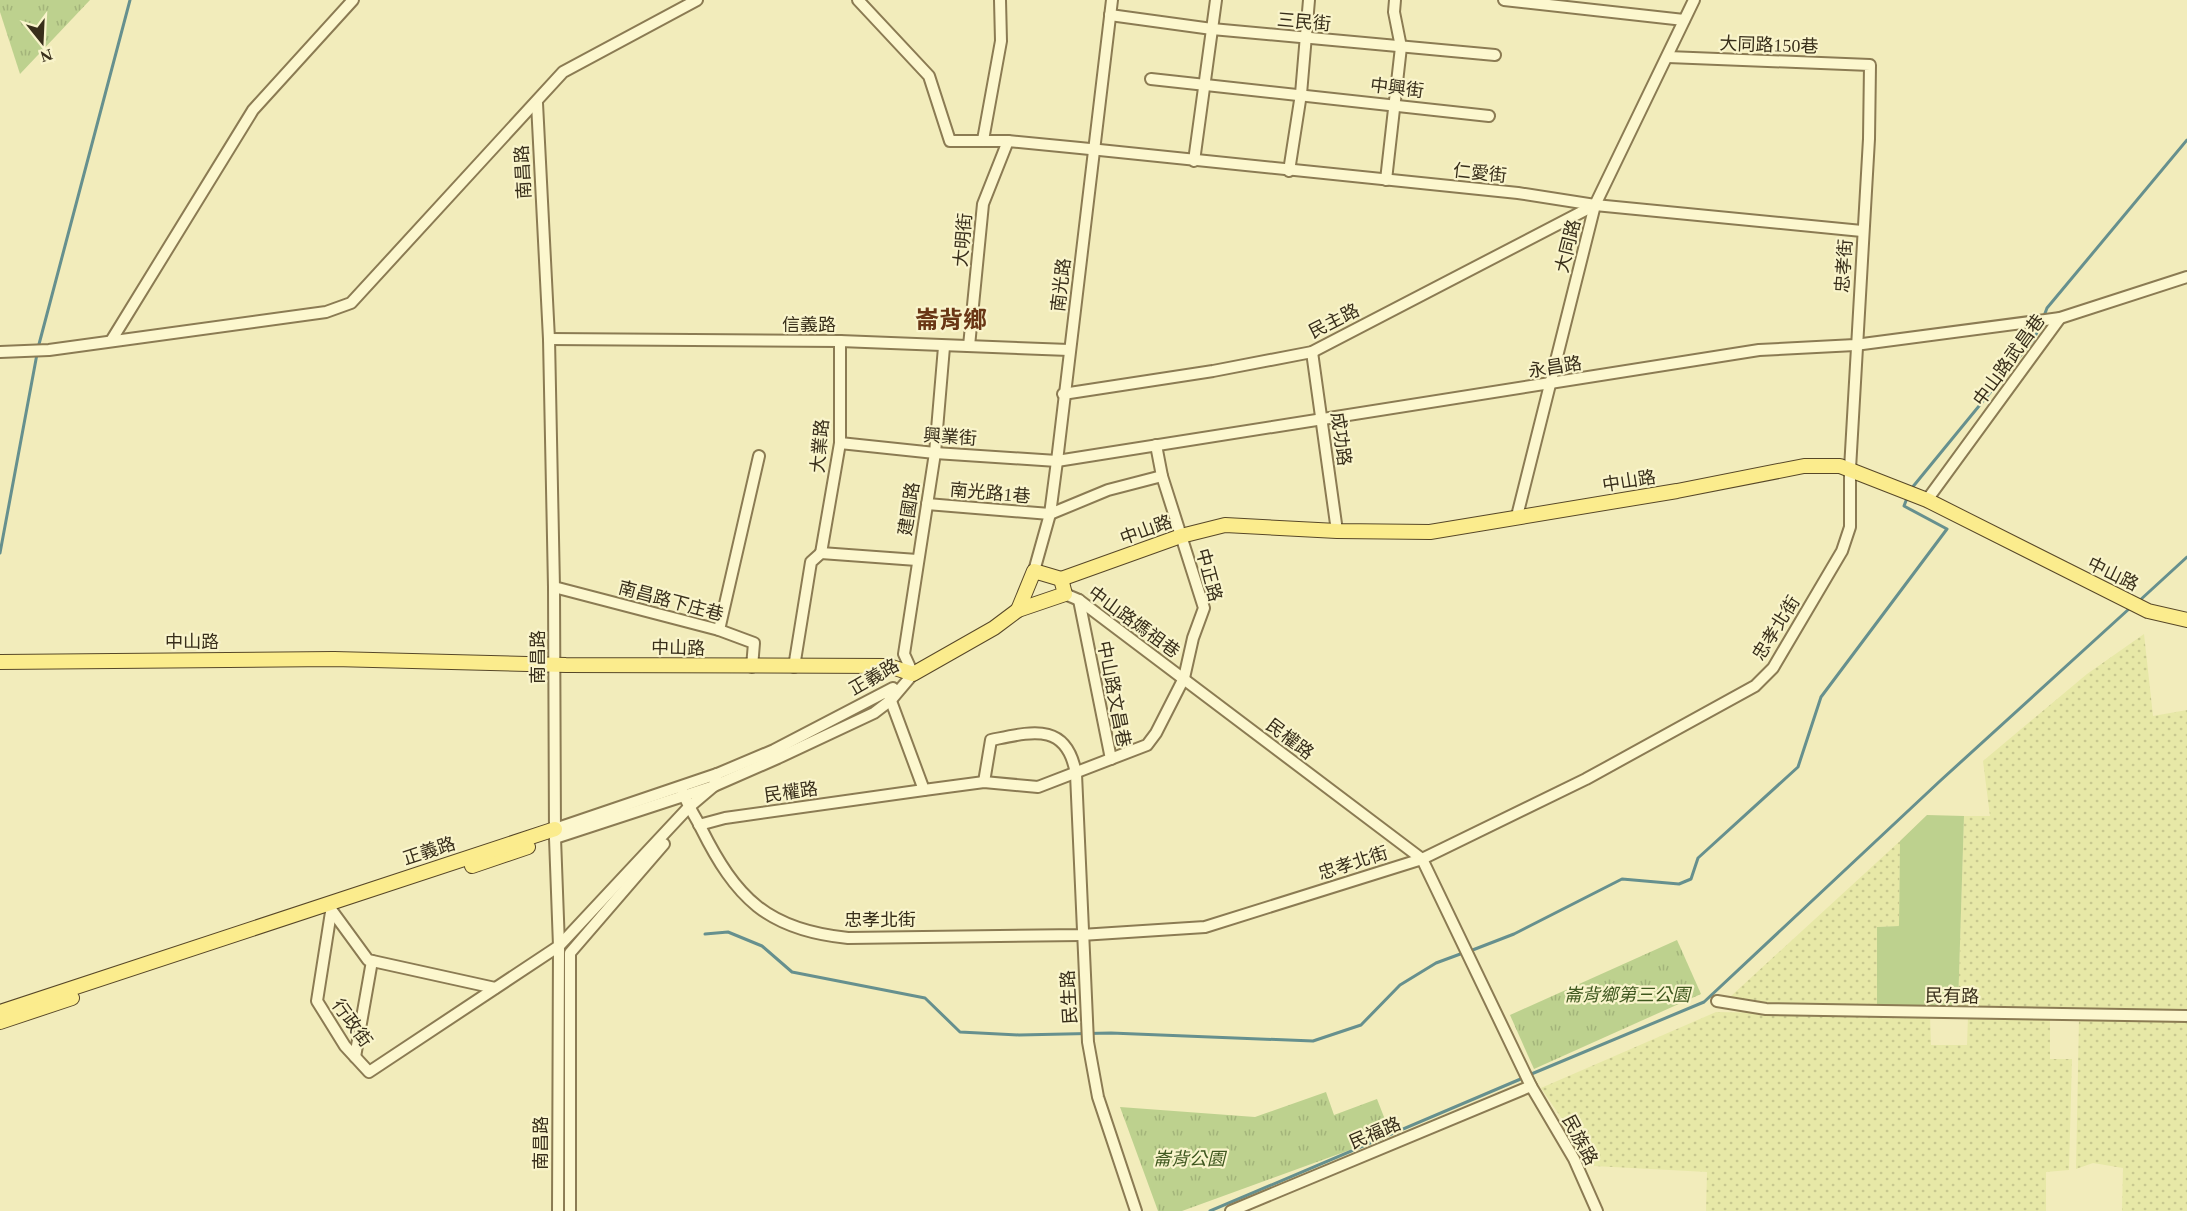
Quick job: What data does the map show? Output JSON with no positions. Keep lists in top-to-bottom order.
{
  "streets": {
    "main road": ["中山路", "正義路"],
    "street": [
      "三民街",
      "大同路150巷",
      "中興街",
      "南昌路",
      "仁愛街",
      "大明街",
      "大同路",
      "忠孝街",
      "南光路",
      "民主路",
      "信義路",
      "中山路武昌巷",
      "永昌路",
      "興業街",
      "成功路",
      "大業路",
      "南光路1巷",
      "建國路",
      "中正路",
      "南昌路下庄巷",
      "中山路媽祖巷",
      "忠孝北街",
      "中山路文昌巷",
      "民權路",
      "民有路",
      "民生路",
      "行政街",
      "民福路",
      "民族路"
    ]
  },
  "crossings": [
    ["三民街", "南光路"],
    ["大同路150巷", "大同路"],
    ["大同路150巷", "忠孝街"],
    ["南昌路", "信義路"],
    ["南昌路", "中山路"],
    ["南昌路", "南昌路下庄巷"],
    ["南昌路", "忠孝北街"],
    ["南昌路", "正義路"],
    ["南昌路", "行政街"],
    ["仁愛街", "大明街"],
    ["仁愛街", "大同路"],
    ["仁愛街", "忠孝街"],
    ["仁愛街", "南光路"],
    ["仁愛街", "民主路"],
    ["大明街", "信義路"],
    ["大同路", "民主路"],
    ["大同路", "永昌路"],
    ["大同路", "中山路"],
    ["忠孝街", "永昌路"],
    ["忠孝街", "中山路"],
    ["忠孝街", "忠孝北街"],
    ["南光路", "民主路"],
    ["南光路", "信義路"],
    ["南光路", "永昌路"],
    ["南光路", "興業街"],
    ["南光路", "南光路1巷"],
    ["民主路", "成功路"],
    ["信義路", "大業路"],
    ["信義路", "建國路"],
    ["中山路武昌巷", "永昌路"],
    ["中山路武昌巷", "中山路"],
    ["永昌路", "興業街"],
    ["永昌路", "成功路"],
    ["永昌路", "中正路"],
    ["興業街", "大業路"],
    ["興業街", "建國路"],
    ["成功路", "中山路"],
    ["大業路", "中山路"],
    ["中山路", "建國路"],
    ["中山路", "中正路"],
    ["中山路", "南昌路下庄巷"],
    ["中山路", "忠孝北街"],
    ["中山路", "正義路"],
    ["南光路1巷", "建國路"],
    ["建國路", "正義路"],
    ["中正路", "中山路媽祖巷"],
    ["中正路", "民權路"],
    ["中山路媽祖巷", "中山路文昌巷"],
    ["中山路媽祖巷", "民權路"],
    ["忠孝北街", "正義路"],
    ["忠孝北街", "民權路"],
    ["忠孝北街", "民生路"],
    ["正義路", "行政街"],
    ["中山路文昌巷", "民權路"],
    ["民權路", "民生路"],
    ["民權路", "民福路"],
    ["民權路", "民族路"],
    ["民福路", "民族路"]
  ],
  "districts": ["崙背鄉"],
  "parks": ["崙背鄉第三公園", "崙背公園"],
  "north": "bottom"
}
